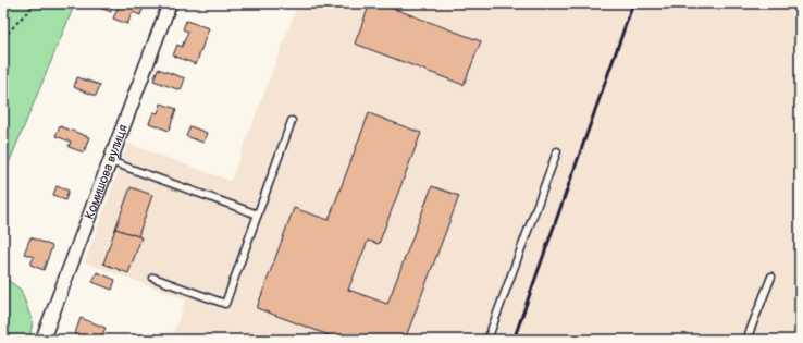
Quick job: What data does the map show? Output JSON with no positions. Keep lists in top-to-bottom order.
{
  "streets": {
    "street": ["Комишова вулиця"]
  }
}
